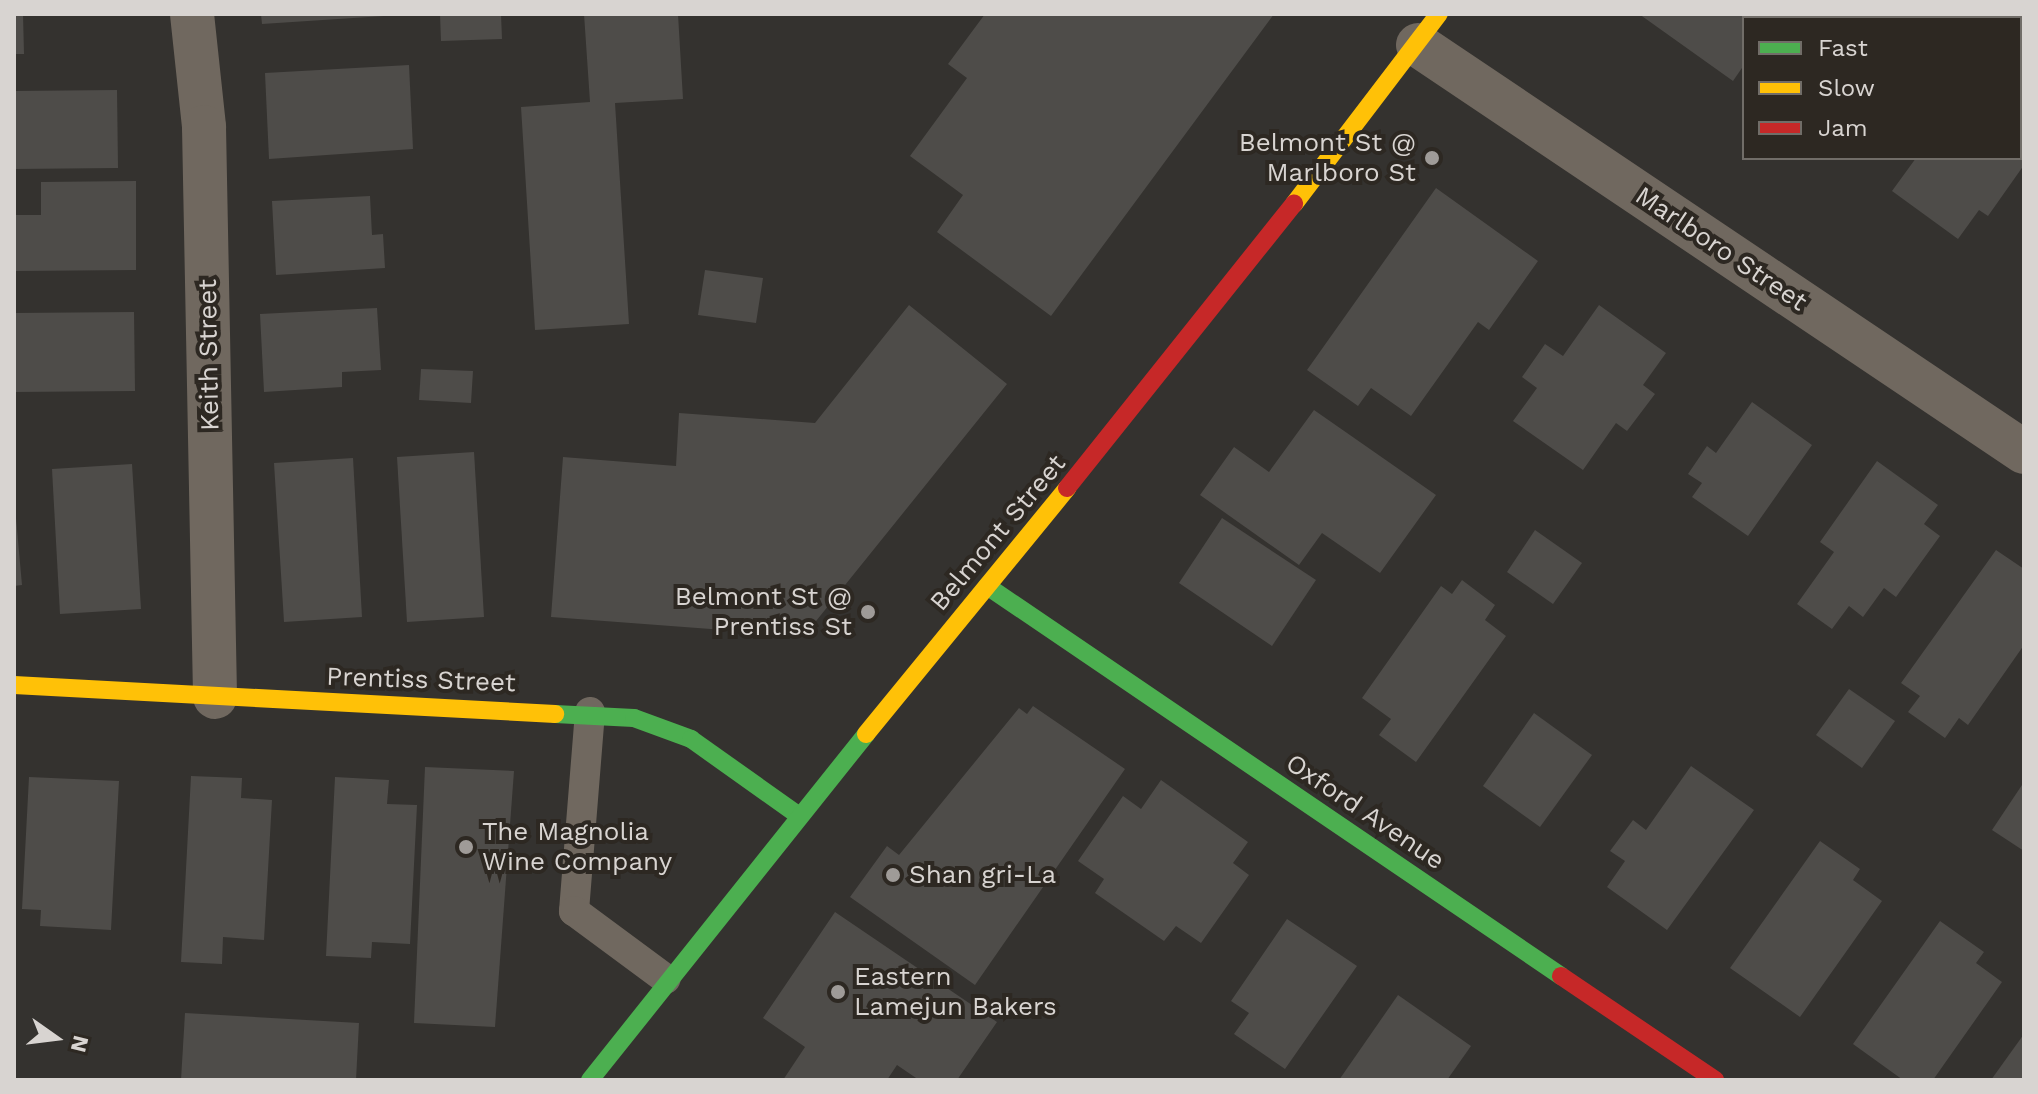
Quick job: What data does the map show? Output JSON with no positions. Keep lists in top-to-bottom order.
{
  "streets": {
    "street": [
      "Marlboro Street",
      "Keith Street",
      "Belmont Street",
      "Prentiss Street",
      "Oxford Avenue"
    ]
  },
  "crossings": [
    ["Marlboro Street", "Belmont Street"],
    ["Keith Street", "Prentiss Street"],
    ["Belmont Street", "Prentiss Street"],
    ["Belmont Street", "Oxford Avenue"]
  ],
  "places": [
    "Belmont St @ Marlboro St",
    "Belmont St @ Prentiss St",
    "The Magnolia Wine Company",
    "Shan gri-La",
    "Eastern Lamejun Bakers"
  ],
  "legend": ["Fast", "Slow", "Jam"],
  "north": "right"
}
